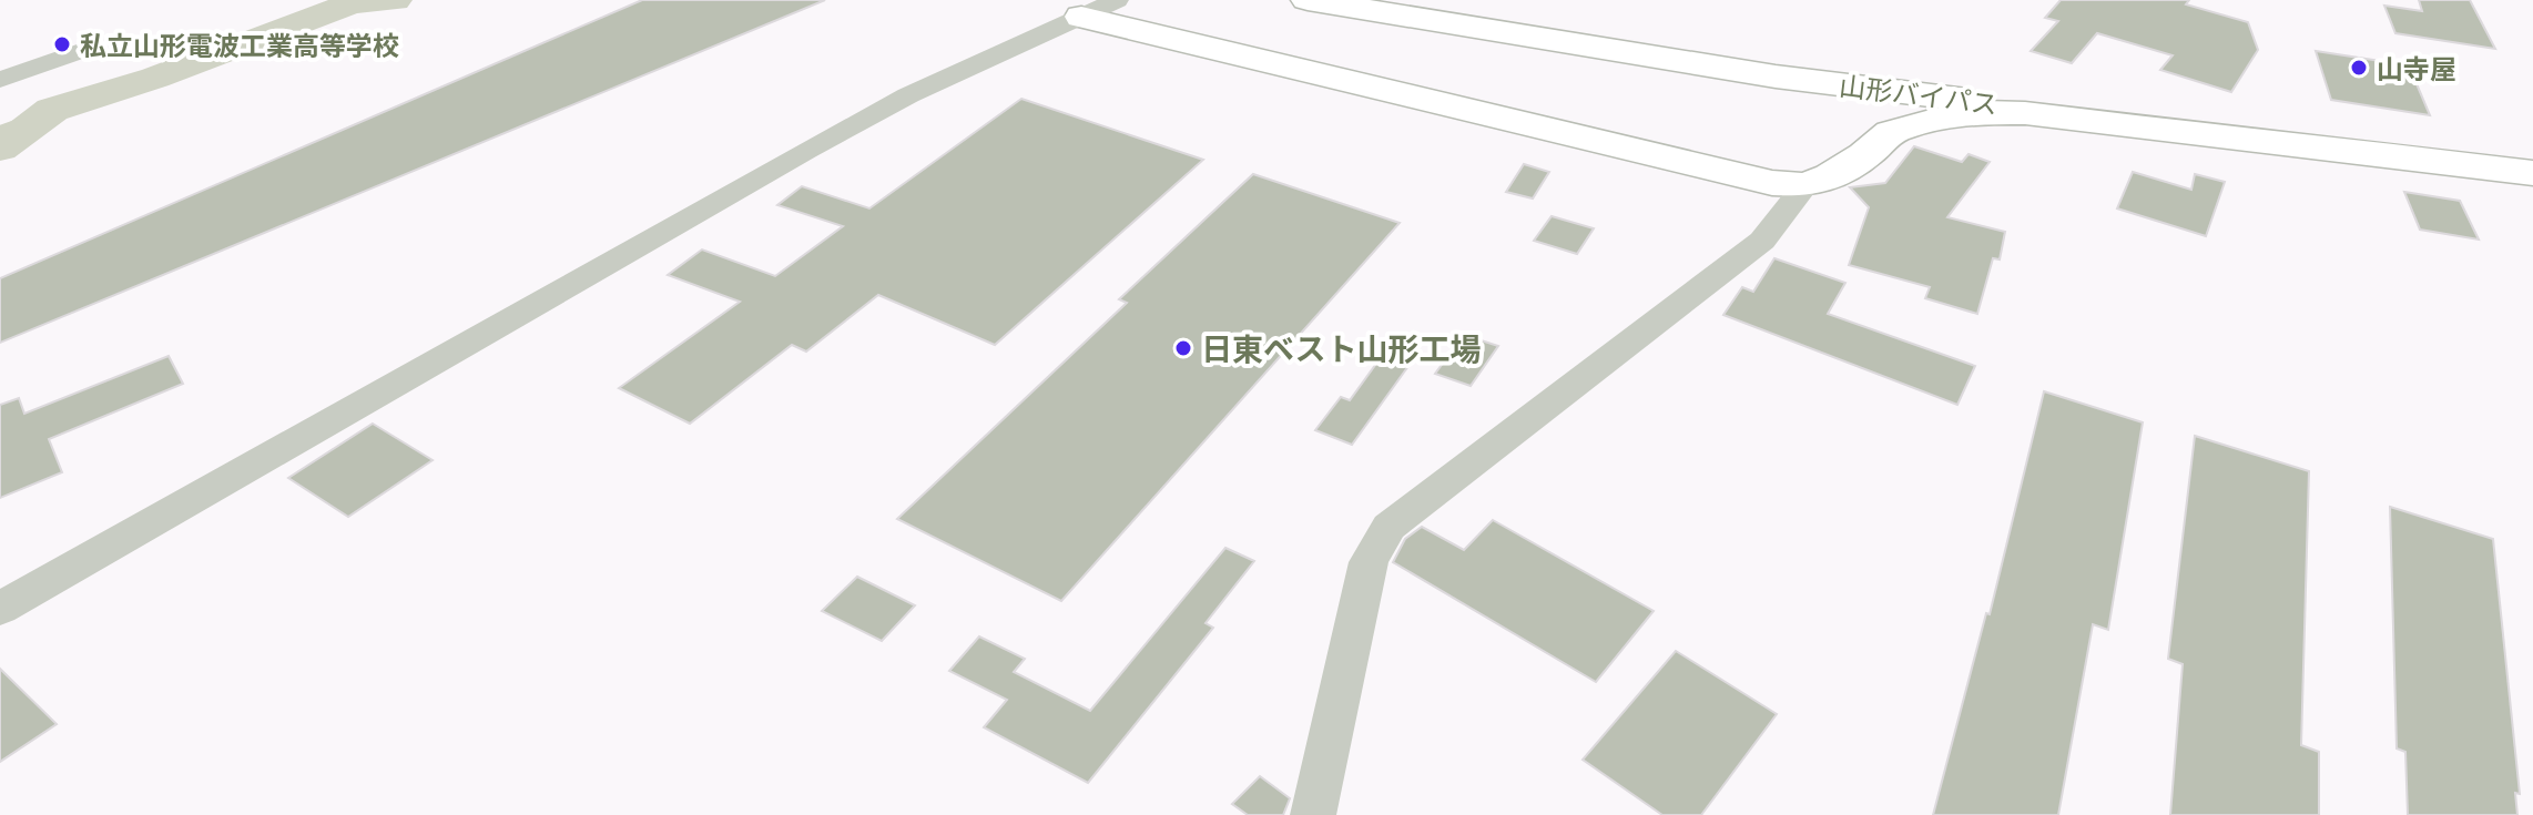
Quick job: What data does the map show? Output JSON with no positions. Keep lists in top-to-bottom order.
{
  "streets": {
    "highway": ["山形バイパス"]
  },
  "places": ["私立山形電波工業高等学校", "山寺屋", "日東ベスト山形工場"]
}
